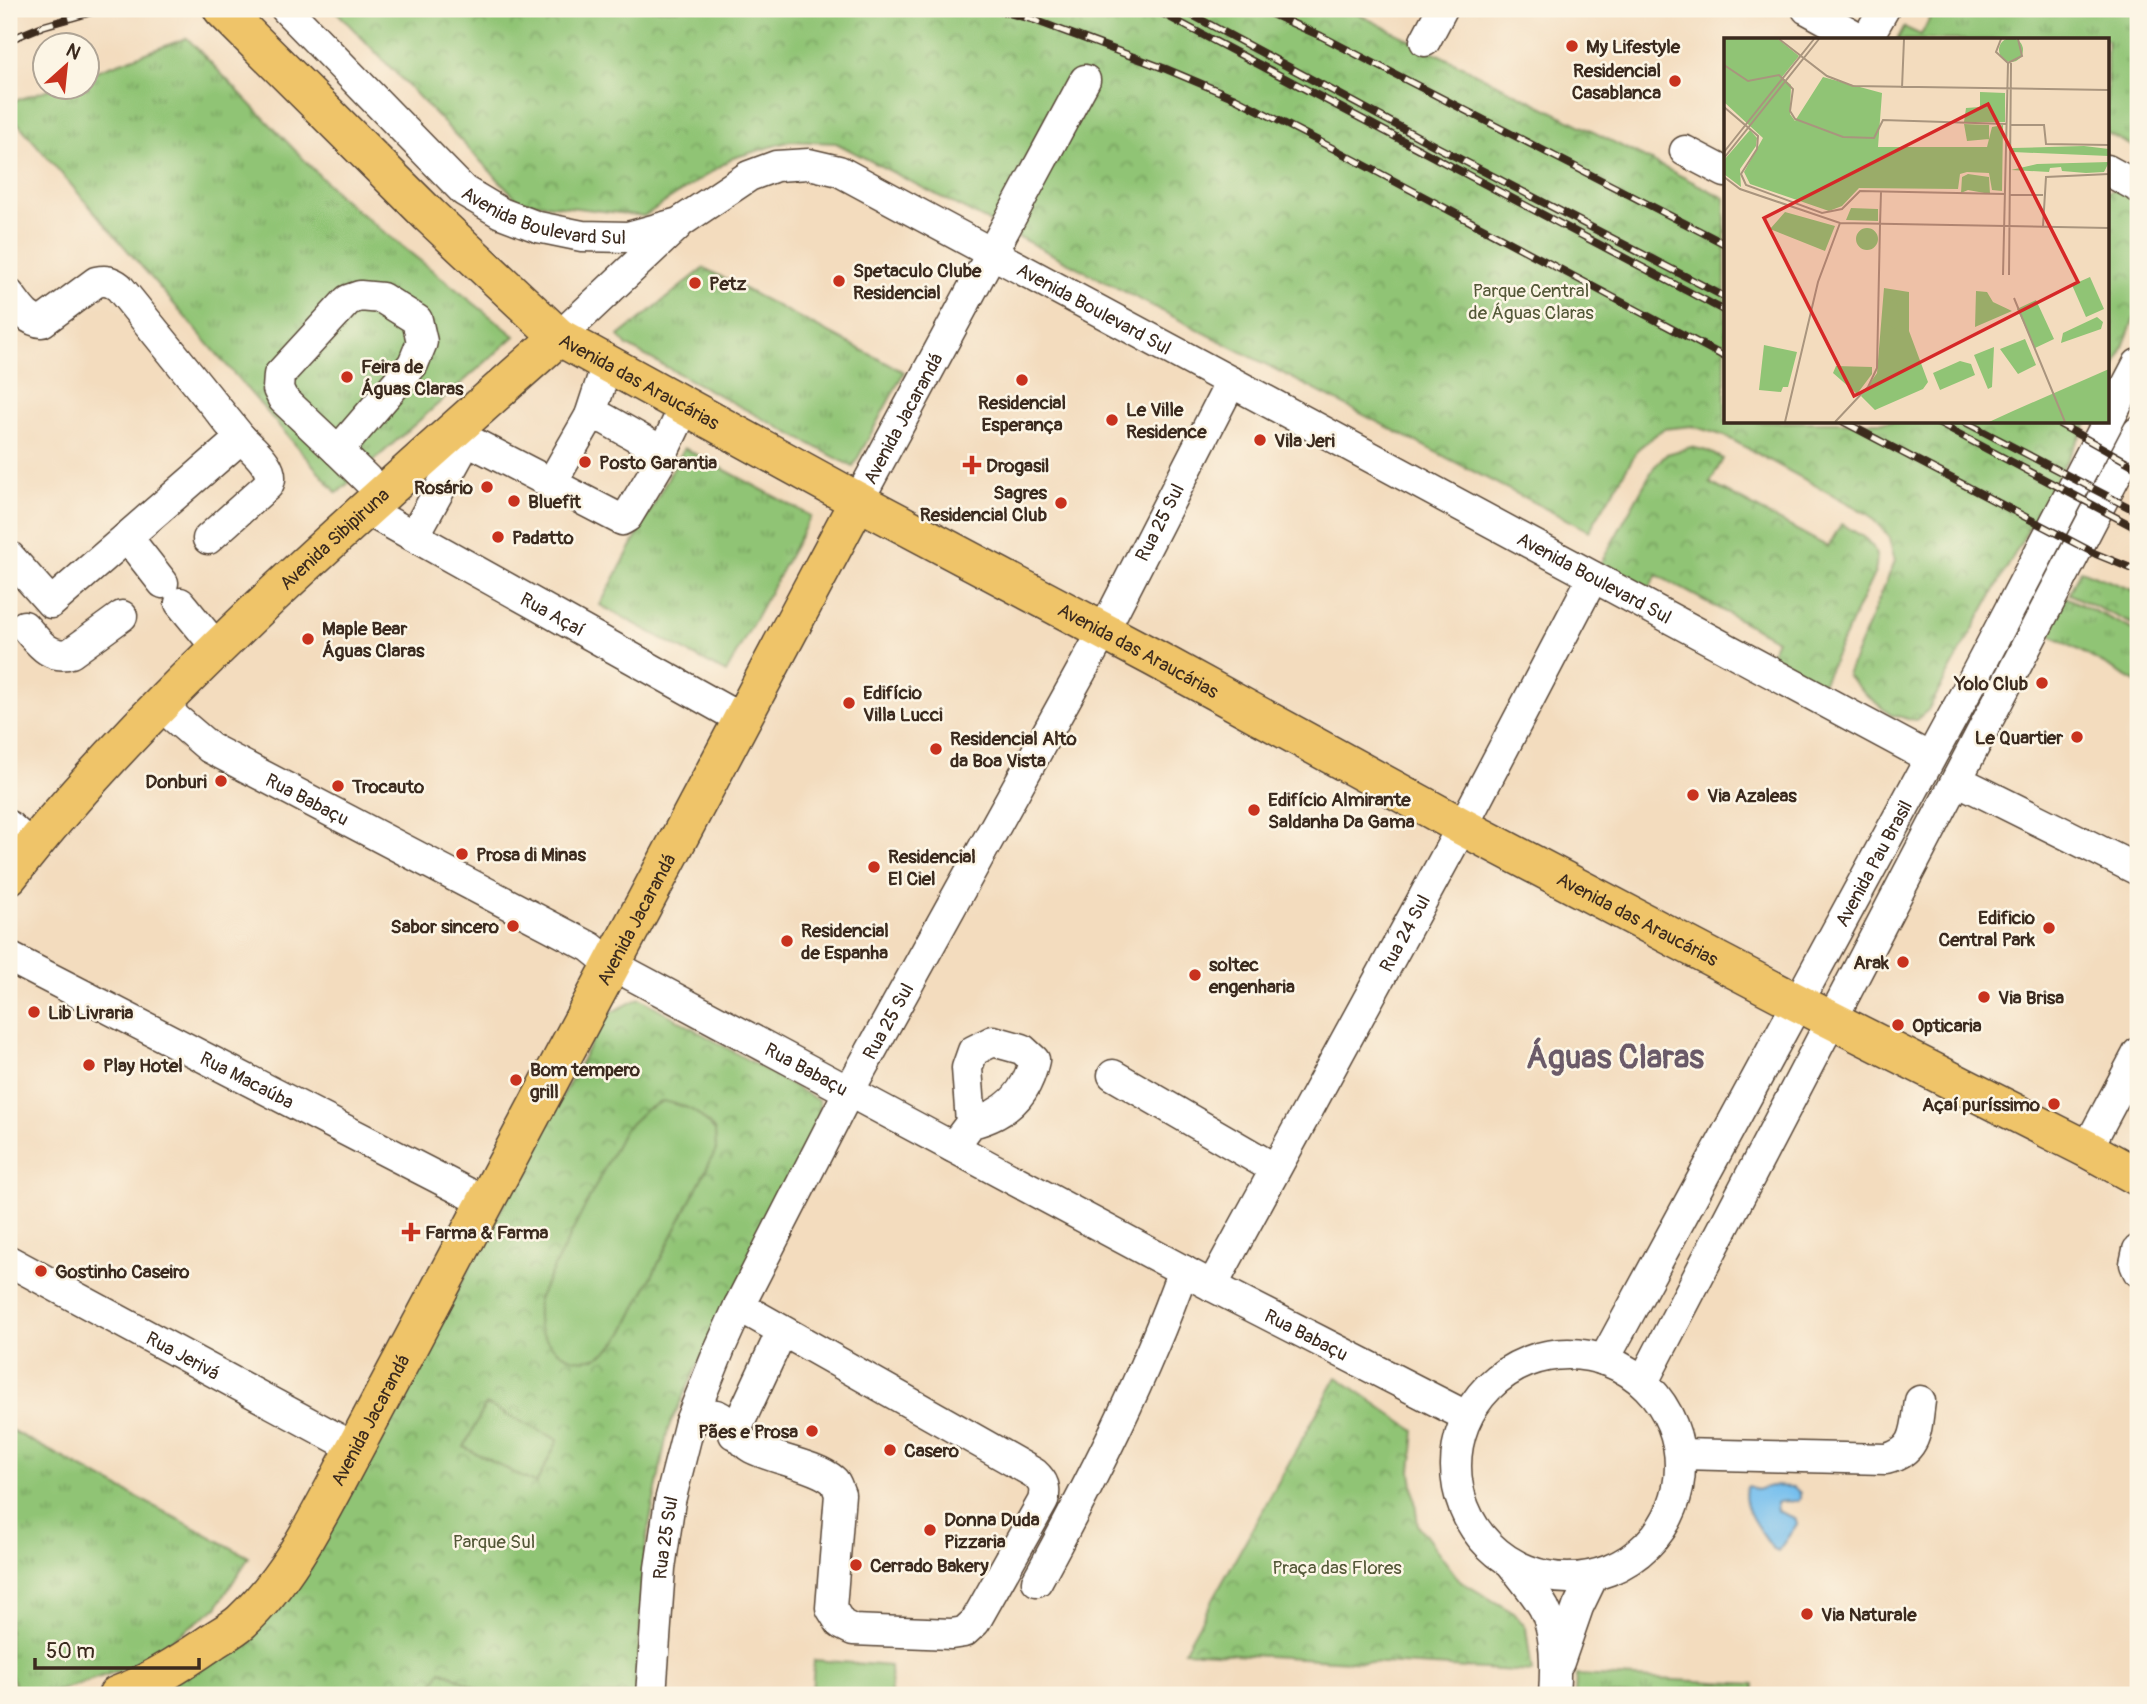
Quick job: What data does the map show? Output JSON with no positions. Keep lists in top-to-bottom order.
{
  "streets": {
    "main road": ["Avenida das Araucárias", "Avenida Jacarandá", "Avenida Sibipiruna"],
    "street": [
      "Avenida Boulevard Sul",
      "Rua 25 Sul",
      "Rua Açaí",
      "Rua Babaçu",
      "Avenida Pau Brasil",
      "Rua 24 Sul",
      "Rua Macaúba",
      "Rua Jerivá"
    ]
  },
  "crossings": [
    ["Avenida Boulevard Sul", "Avenida Jacarandá"],
    ["Avenida Boulevard Sul", "Rua 25 Sul"],
    ["Avenida Boulevard Sul", "Avenida Sibipiruna"],
    ["Avenida Boulevard Sul", "Avenida Pau Brasil"],
    ["Avenida Boulevard Sul", "Rua 24 Sul"],
    ["Avenida das Araucárias", "Avenida Jacarandá"],
    ["Avenida das Araucárias", "Rua 25 Sul"],
    ["Avenida das Araucárias", "Avenida Sibipiruna"],
    ["Avenida das Araucárias", "Avenida Pau Brasil"],
    ["Avenida das Araucárias", "Rua 24 Sul"],
    ["Avenida Jacarandá", "Rua Açaí"],
    ["Avenida Jacarandá", "Rua Babaçu"],
    ["Avenida Jacarandá", "Rua Macaúba"],
    ["Avenida Jacarandá", "Rua Jerivá"],
    ["Rua 25 Sul", "Rua Babaçu"],
    ["Avenida Sibipiruna", "Rua Açaí"],
    ["Avenida Sibipiruna", "Rua Babaçu"],
    ["Rua Babaçu", "Avenida Pau Brasil"],
    ["Rua Babaçu", "Rua 24 Sul"]
  ],
  "districts": ["Águas Claras"],
  "parks": ["Parque Central de Águas Claras", "Parque Sul", "Praça das Flores"],
  "places": {
    "other": [
      "My Lifestyle",
      "Residencial Casablanca",
      "Spetaculo Clube Residencial",
      "Petz",
      "Feira de Águas Claras",
      "Residencial Esperança",
      "Le Ville Residence",
      "Vila Jeri",
      "Posto Garantia",
      "Rosário",
      "Bluefit",
      "Sagres Residencial Club",
      "Padatto",
      "Maple Bear Águas Claras",
      "Yolo Club",
      "Edifício Villa Lucci",
      "Le Quartier",
      "Residencial Alto da Boa Vista",
      "Donburi",
      "Trocauto",
      "Via Azaleas",
      "Edifício Almirante Saldanha Da Gama",
      "Prosa di Minas",
      "Residencial El Ciel",
      "Sabor sincero",
      "Edificio Central Park",
      "Residencial de Espanha",
      "Arak",
      "soltec engenharia",
      "Via Brisa",
      "Lib Livraria",
      "Opticaria",
      "Play Hotel",
      "Bom tempero grill",
      "Açaí puríssimo",
      "Gostinho Caseiro",
      "Pães e Prosa",
      "Casero",
      "Donna Duda Pizzaria",
      "Cerrado Bakery",
      "Via Naturale"
    ],
    "health": ["Drogasil", "Farma & Farma"]
  },
  "scale_bar": "50 m",
  "north": "top right"
}
